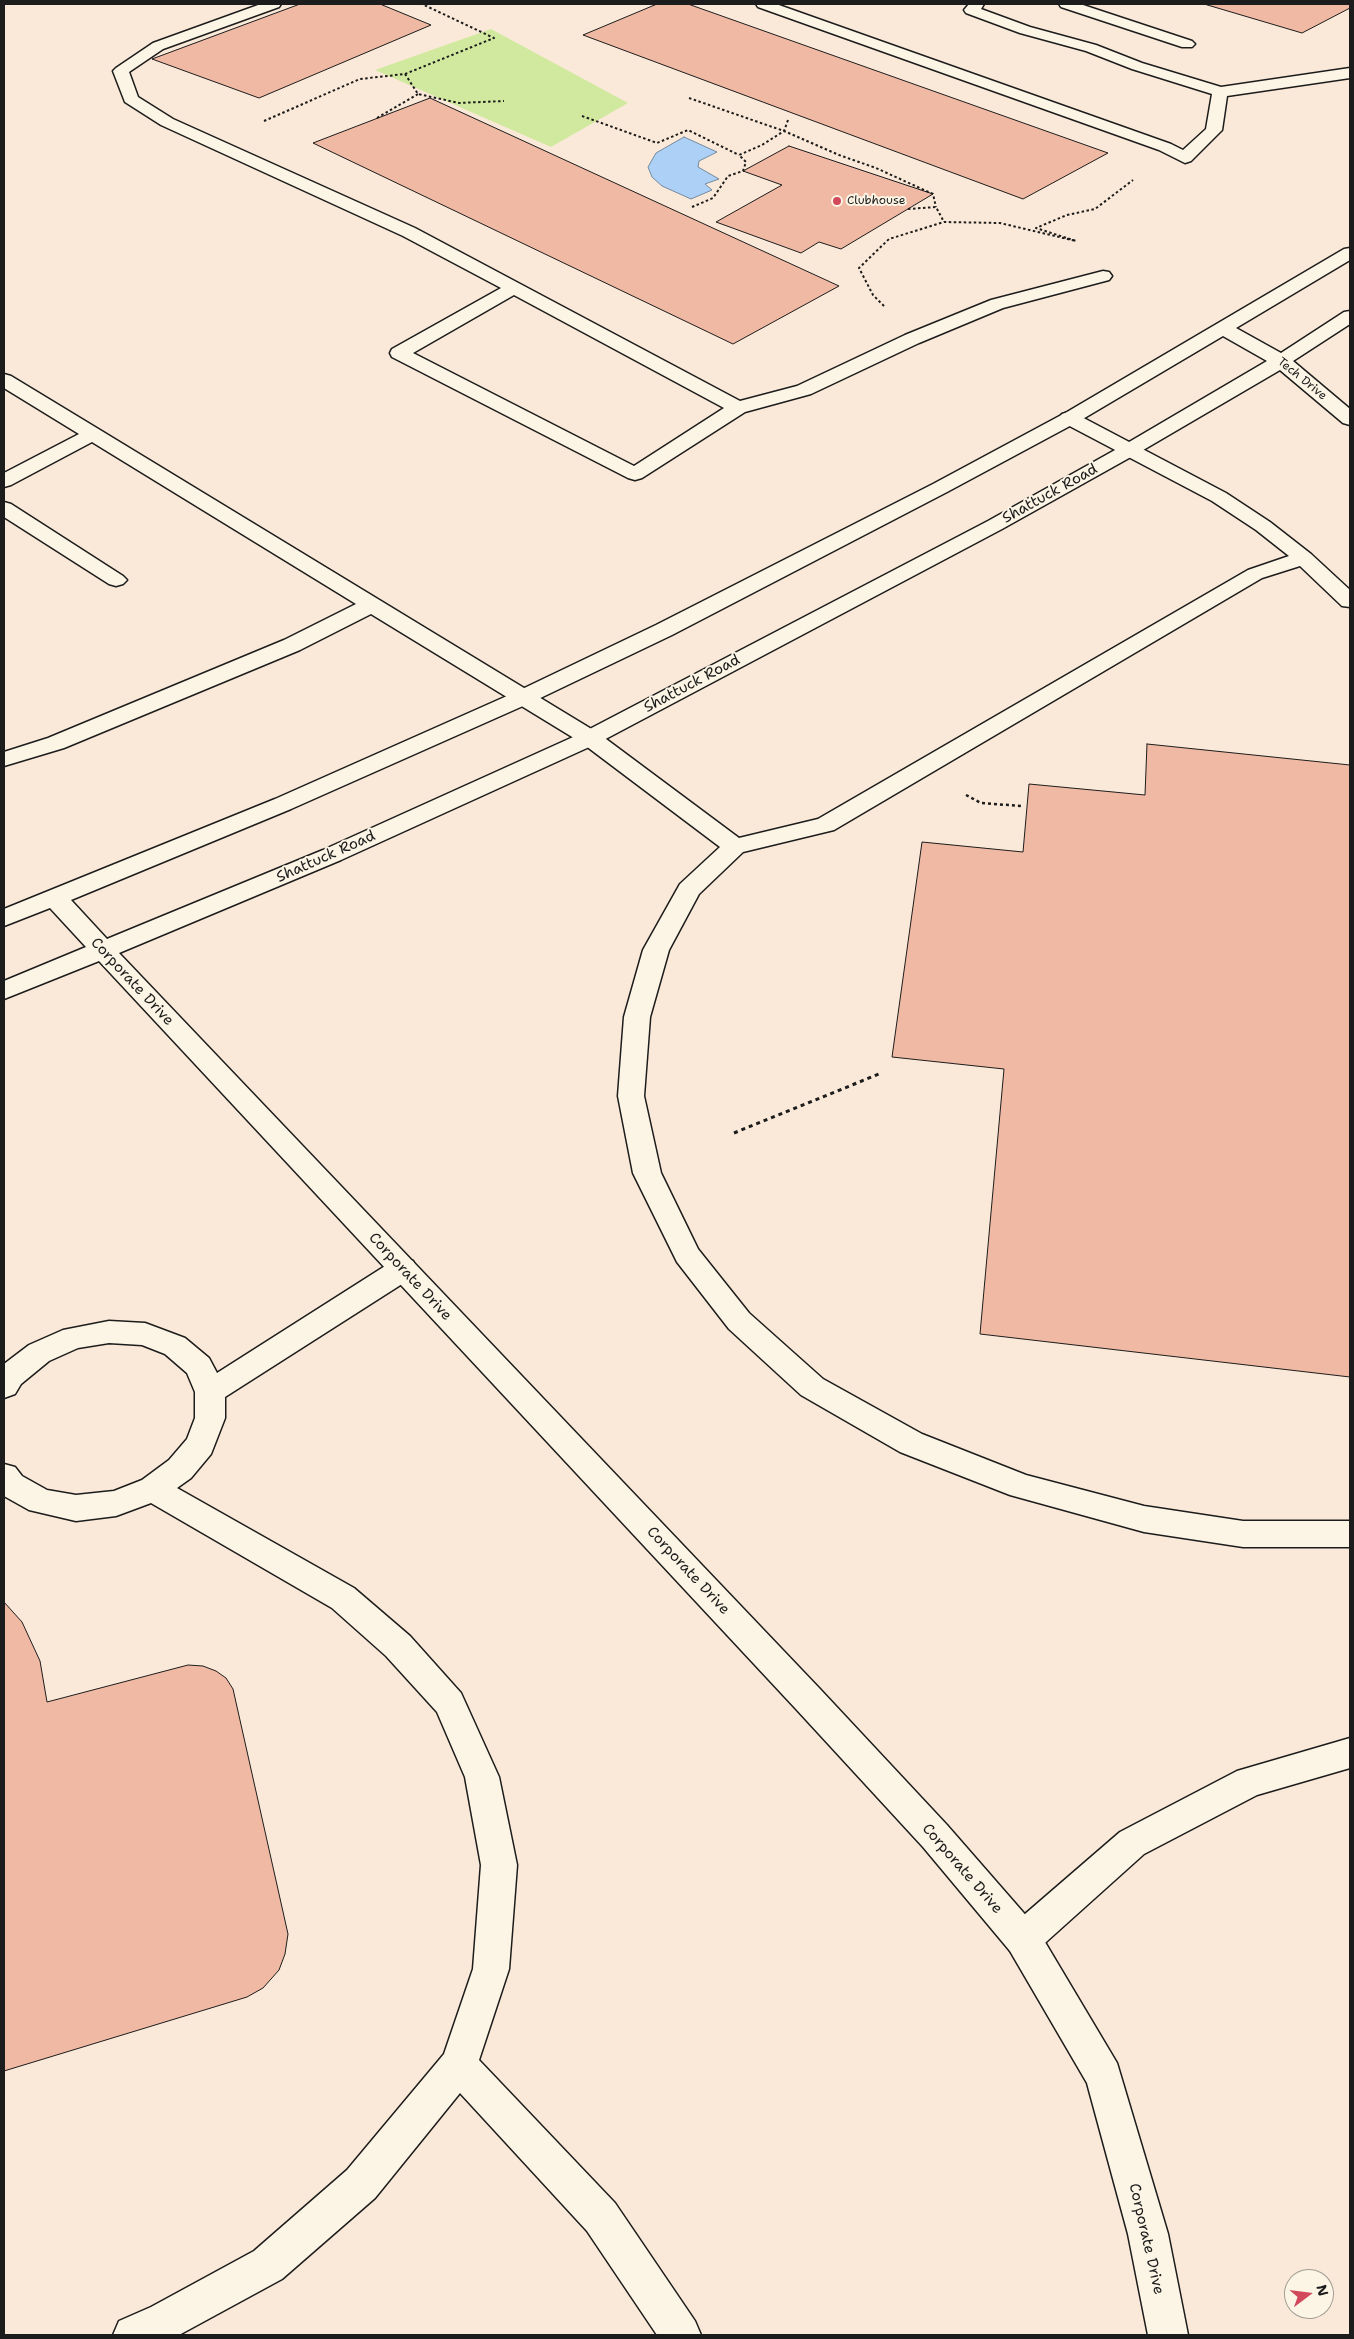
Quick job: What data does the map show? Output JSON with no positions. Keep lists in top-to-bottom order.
{
  "streets": {
    "street": ["Tech Drive", "Shattuck Road", "Corporate Drive"]
  },
  "crossings": [
    ["Tech Drive", "Shattuck Road"],
    ["Shattuck Road", "Corporate Drive"]
  ],
  "places": ["Clubhouse"],
  "north": "right"
}
